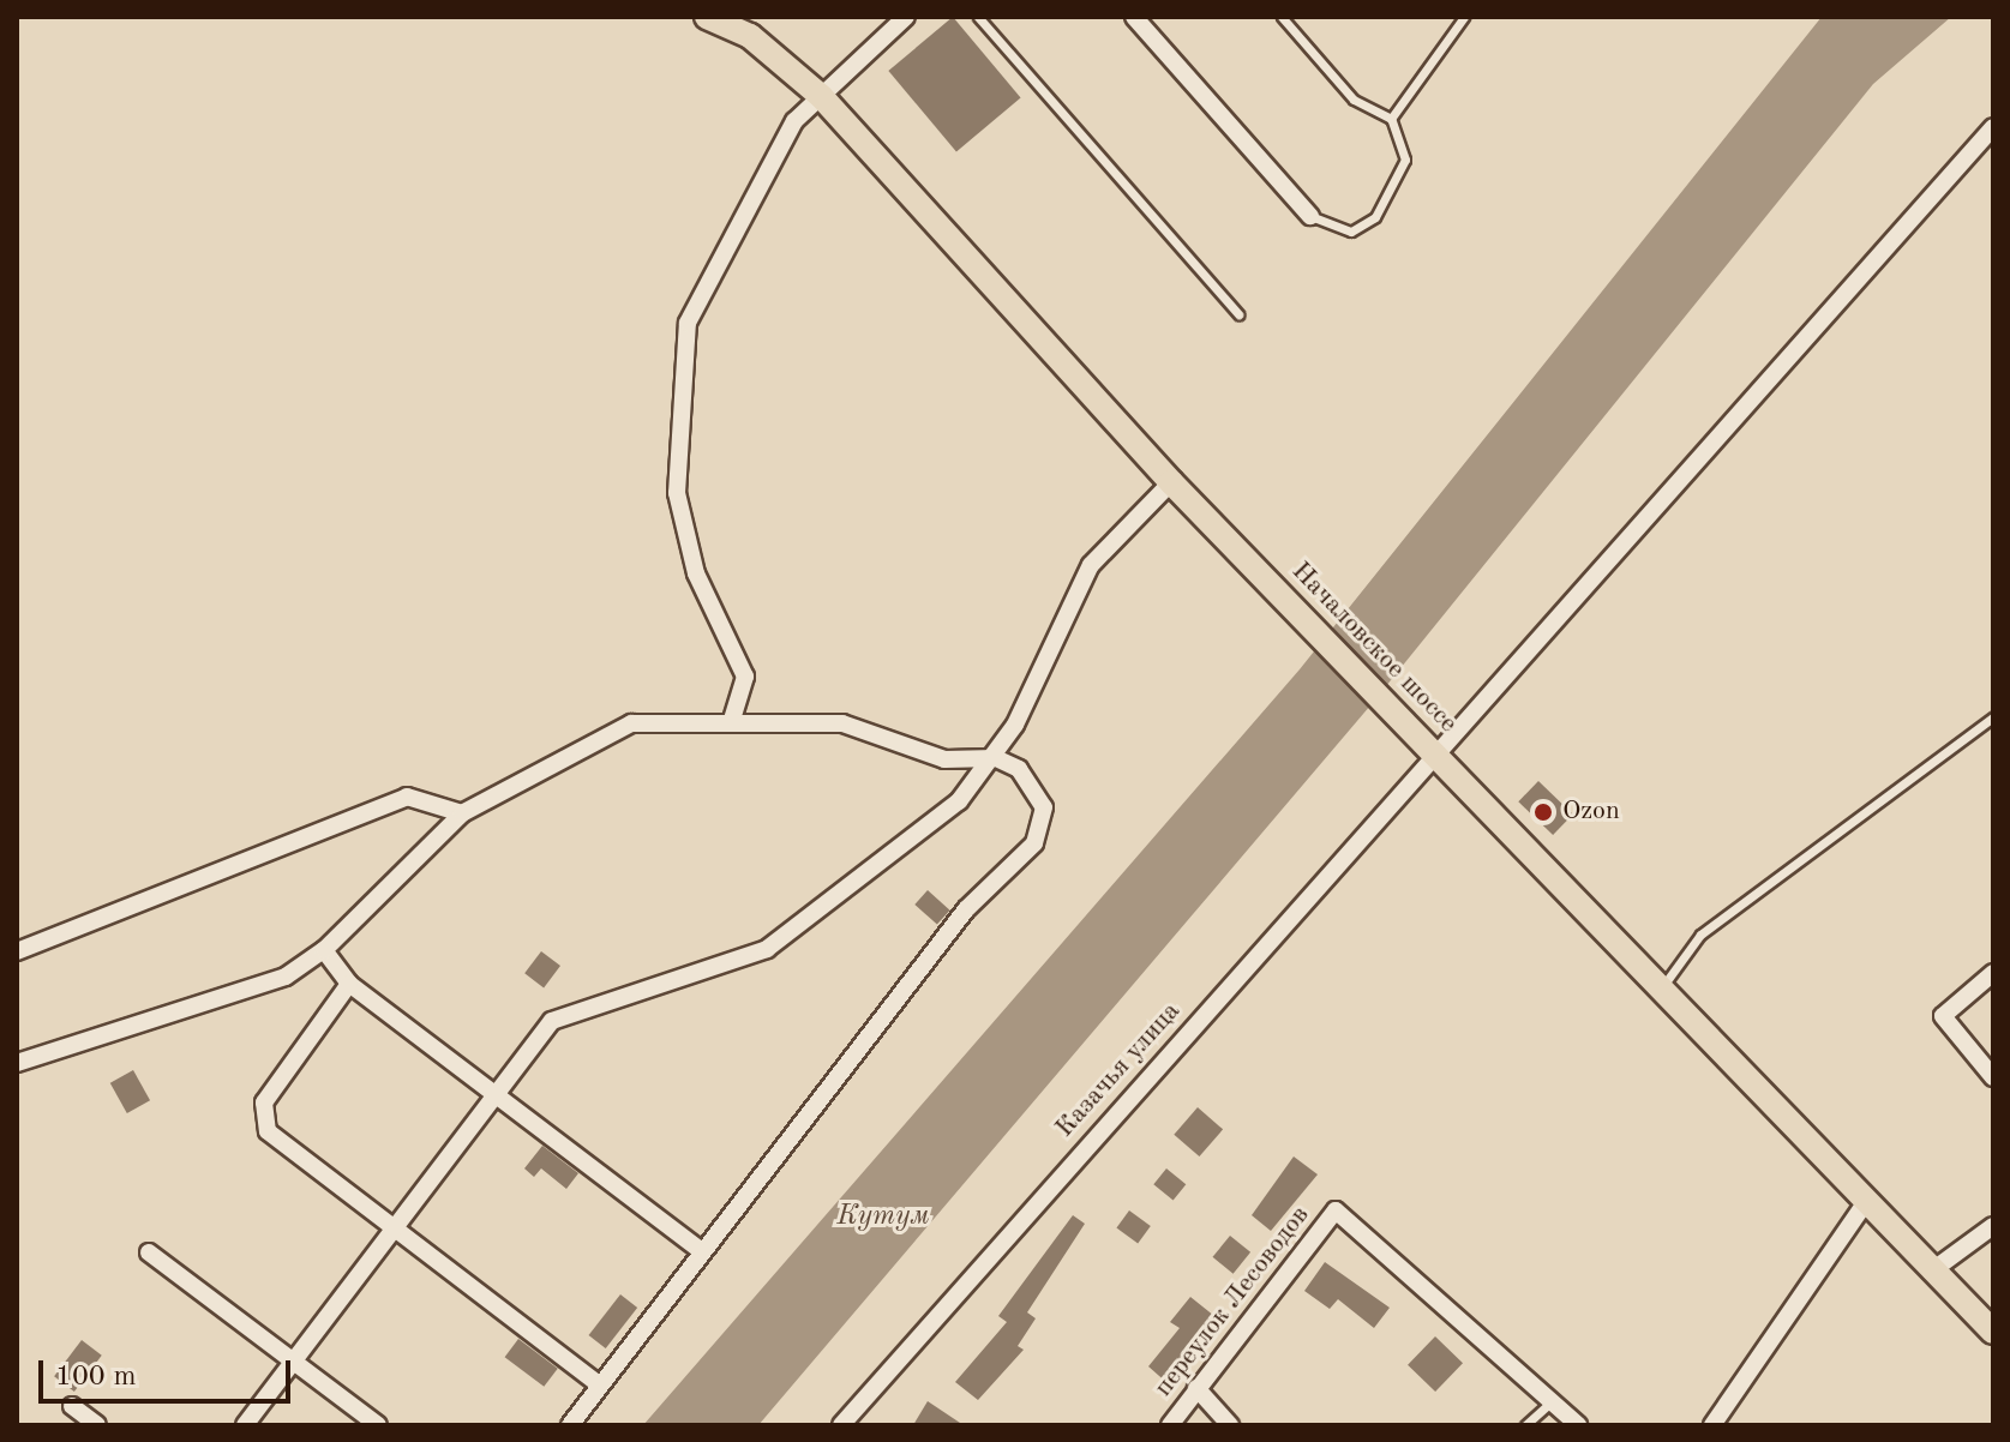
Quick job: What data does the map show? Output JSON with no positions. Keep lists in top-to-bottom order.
{
  "streets": {
    "main road": ["Началовское шоссе"],
    "street": ["Казачья улица", "переулок Лесоводов"]
  },
  "crossings": [
    ["Началовское шоссе", "Казачья улица"]
  ],
  "water": ["Кутум"],
  "places": ["Ozon"],
  "scale_bar": "100 m"
}
